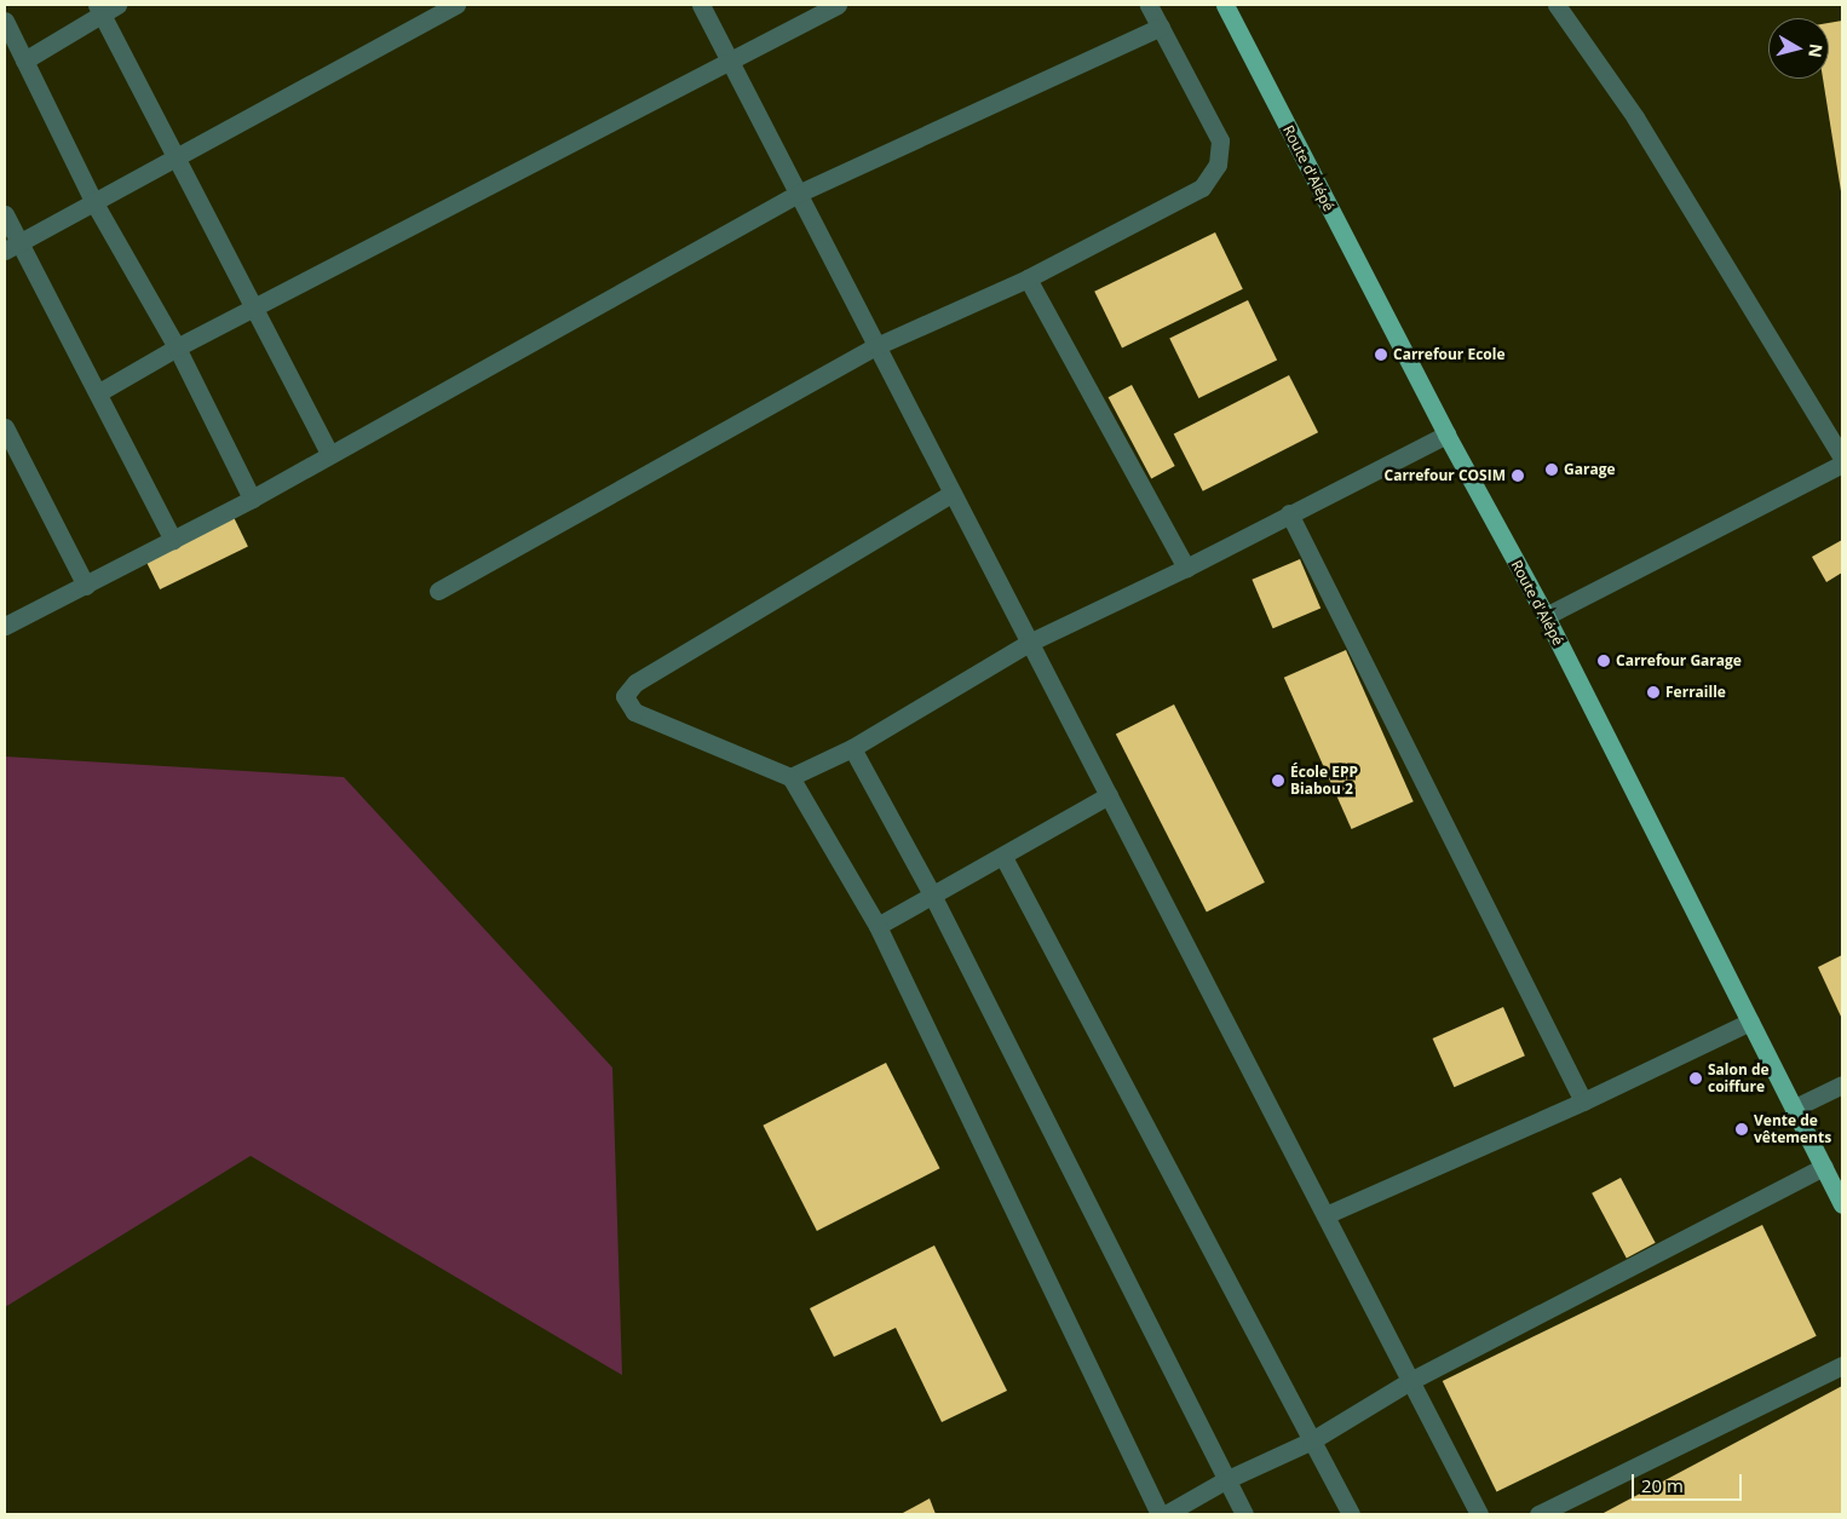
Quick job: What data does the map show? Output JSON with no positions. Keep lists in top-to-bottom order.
{
  "streets": {
    "main road": ["Route d'Alépé"]
  },
  "places": [
    "Carrefour Ecole",
    "Garage",
    "Carrefour COSIM",
    "Carrefour Garage",
    "Ferraille",
    "École EPP Biabou 2",
    "Salon de coiffure",
    "Vente de vêtements"
  ],
  "scale_bar": "20 m",
  "north": "right"
}
